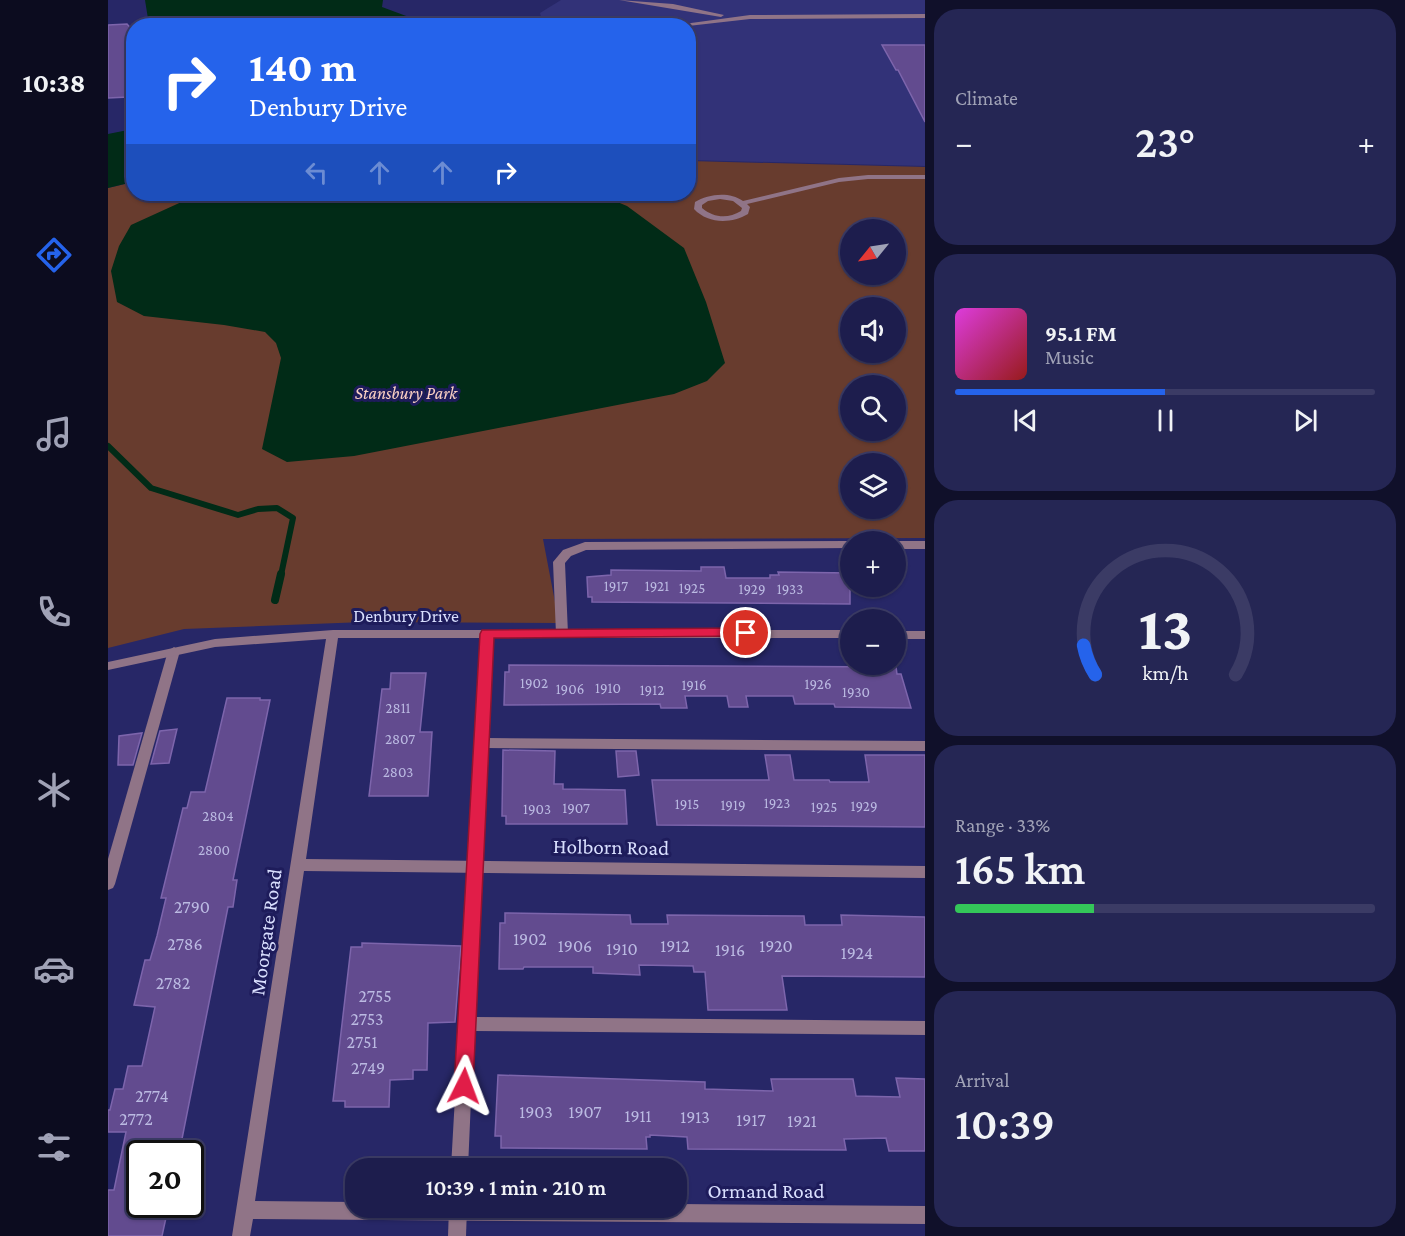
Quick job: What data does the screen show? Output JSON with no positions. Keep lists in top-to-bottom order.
{
  "streets": {
    "street": [
      "Denbury Drive",
      "Holborn Road",
      "Moorgate Road",
      "Ormand Road"
    ]
  },
  "crossings": [
    ["Denbury Drive", "Moorgate Road"],
    ["Holborn Road", "Moorgate Road"],
    ["Moorgate Road", "Ormand Road"]
  ],
  "parks": ["Stansbury Park"],
  "house_numbers": [
    "1917",
    "1921",
    "1925",
    "1929",
    "1933",
    "1902",
    "1926",
    "1916",
    "1910",
    "1906",
    "1912",
    "1930",
    "2811",
    "2807",
    "2803",
    "1923",
    "1915",
    "1919",
    "1929",
    "1925",
    "1907",
    "1903",
    "2804",
    "2800",
    "2790",
    "1902",
    "2786",
    "1906",
    "1912",
    "1920",
    "1910",
    "1916",
    "1924",
    "2782",
    "2755",
    "2753",
    "2751",
    "2749",
    "2774",
    "1903",
    "1907",
    "1911",
    "1913",
    "2772",
    "1917",
    "1921"
  ],
  "north": "bottom left",
  "page": {
    "tabs": "10:38",
    "tile": [
      "Climate",
      ["Range · 33%", "165 km"],
      ["Arrival", "10:39"]
    ],
    "turn": ["140 m", "Denbury Drive"],
    "heat": ["−", "23°", "+"],
    "map_buttons": ["+", "−"],
    "song": ["95.1 FM", "Music"],
    "limit": "20",
    "trip": "10:39 · 1 min · 210 m",
    "gauge": ["13", "km/h"]
  }
}
